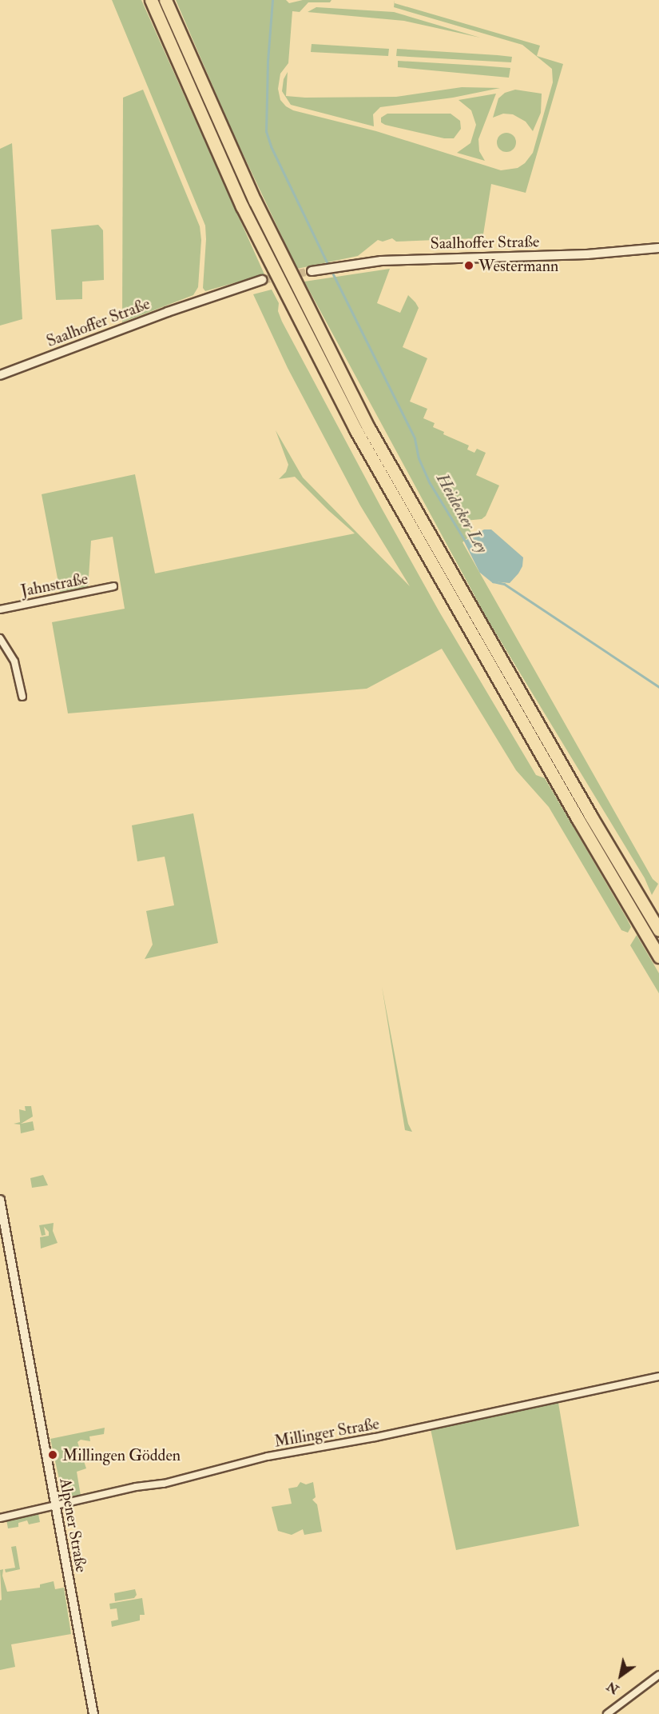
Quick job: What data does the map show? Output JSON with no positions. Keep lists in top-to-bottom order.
{
  "streets": {
    "street": [
      "Saalhoffer Straße",
      "Jahnstraße",
      "Millinger Straße",
      "Alpener Straße"
    ]
  },
  "crossings": [
    ["Millinger Straße", "Alpener Straße"]
  ],
  "water": ["Heidecker Ley"],
  "places": ["Westermann", "Millingen Gödden"],
  "north": "bottom left"
}
